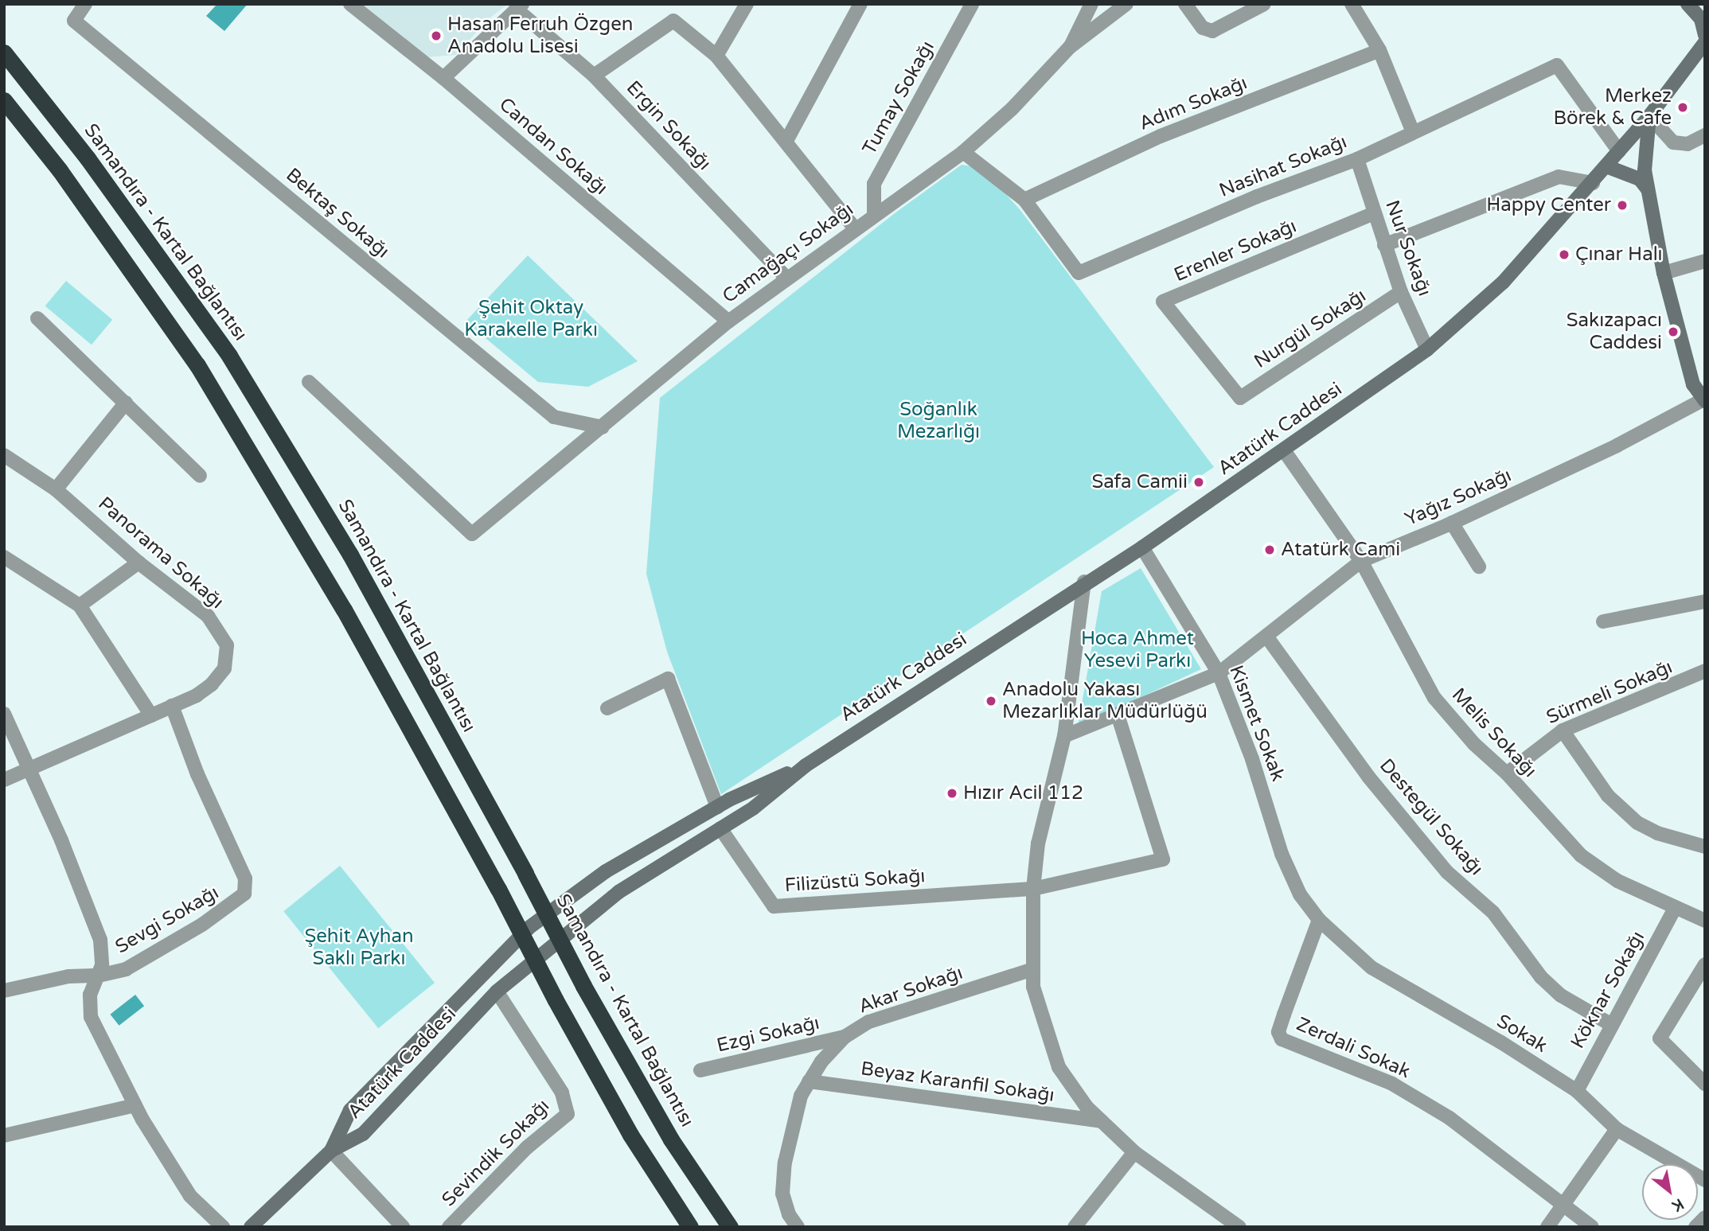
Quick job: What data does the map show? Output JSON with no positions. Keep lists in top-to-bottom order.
{
  "streets": {
    "highway": ["Samandıra - Kartal Bağlantısı"],
    "street": [
      "Tumay Sokağı",
      "Adım Sokağı",
      "Ergin Sokağı",
      "Candan Sokağı",
      "Nasihat Sokağı",
      "Bektaş Sokağı",
      "Nur Sokağı",
      "Erenler Sokağı",
      "Camağaçı Sokağı",
      "Nurgül Sokağı",
      "Atatürk Caddesi",
      "Yağız Sokağı",
      "Panorama Sokağı",
      "Sürmeli Sokağı",
      "Kismet Sokak",
      "Melis Sokağı",
      "Destegül Sokağı",
      "Filizüstü Sokağı",
      "Sevgi Sokağı",
      "Akar Sokağı",
      "Köknar Sokağı",
      "Sokak",
      "Ezgi Sokağı",
      "Zerdali Sokak",
      "Beyaz Karanfil Sokağı",
      "Sevindik Sokağı"
    ]
  },
  "crossings": [
    ["Tumay Sokağı", "Camağaçı Sokağı"],
    ["Adım Sokağı", "Nasihat Sokağı"],
    ["Ergin Sokağı", "Camağaçı Sokağı"],
    ["Candan Sokağı", "Camağaçı Sokağı"],
    ["Nasihat Sokağı", "Nur Sokağı"],
    ["Nasihat Sokağı", "Camağaçı Sokağı"],
    ["Nasihat Sokağı", "Atatürk Caddesi"],
    ["Bektaş Sokağı", "Camağaçı Sokağı"],
    ["Nur Sokağı", "Erenler Sokağı"],
    ["Nur Sokağı", "Nurgül Sokağı"],
    ["Nur Sokağı", "Atatürk Caddesi"],
    ["Erenler Sokağı", "Nurgül Sokağı"],
    ["Atatürk Caddesi", "Kismet Sokak"],
    ["Atatürk Caddesi", "Melis Sokağı"],
    ["Atatürk Caddesi", "Filizüstü Sokağı"],
    ["Atatürk Caddesi", "Sevindik Sokağı"],
    ["Yağız Sokağı", "Kismet Sokak"],
    ["Yağız Sokağı", "Melis Sokağı"],
    ["Yağız Sokağı", "Destegül Sokağı"],
    ["Panorama Sokağı", "Sevgi Sokağı"],
    ["Sürmeli Sokağı", "Melis Sokağı"],
    ["Kismet Sokak", "Sokak"],
    ["Kismet Sokak", "Zerdali Sokak"],
    ["Melis Sokağı", "Köknar Sokağı"],
    ["Destegül Sokağı", "Köknar Sokağı"],
    ["Akar Sokağı", "Ezgi Sokağı"],
    ["Akar Sokağı", "Beyaz Karanfil Sokağı"],
    ["Köknar Sokağı", "Sokak"],
    ["Sokak", "Zerdali Sokak"]
  ],
  "parks": [
    "Şehit Oktay Karakelle Parkı",
    "Soğanlık Mezarlığı",
    "Hoca Ahmet Yesevi Parkı",
    "Şehit Ayhan Saklı Parkı"
  ],
  "places": [
    "Hasan Ferruh Özgen Anadolu Lisesi",
    "Merkez Börek & Cafe",
    "Happy Center",
    "Çınar Halı",
    "Sakızapacı Caddesi",
    "Safa Camii",
    "Atatürk Cami",
    "Anadolu Yakası Mezarlıklar Müdürlüğü",
    "Hızır Acil 112"
  ],
  "north": "bottom right"
}
